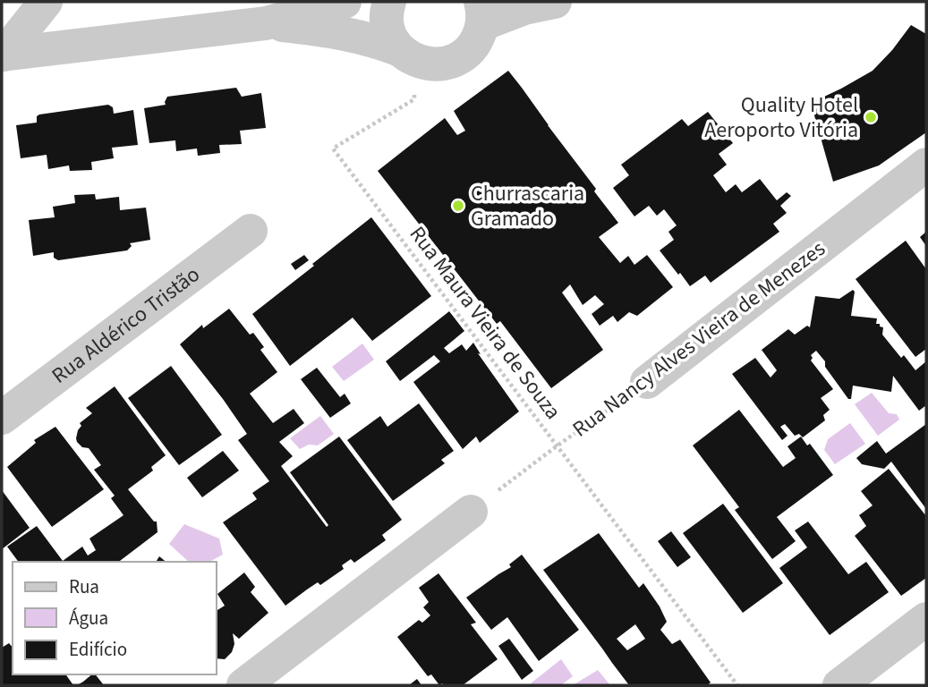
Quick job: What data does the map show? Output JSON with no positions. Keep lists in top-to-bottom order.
{
  "streets": {
    "street": ["Rua Aldérico Tristão", "Rua Nancy Alves Vieira de Menezes"],
    "path": ["Rua Maura Vieira de Souza"]
  },
  "crossings": [
    ["Rua Maura Vieira de Souza", "Rua Nancy Alves Vieira de Menezes"]
  ],
  "places": ["Quality Hotel Aeroporto Vitória", "Churrascaria Gramado"],
  "legend": ["Rua", "Água", "Edifício"]
}
